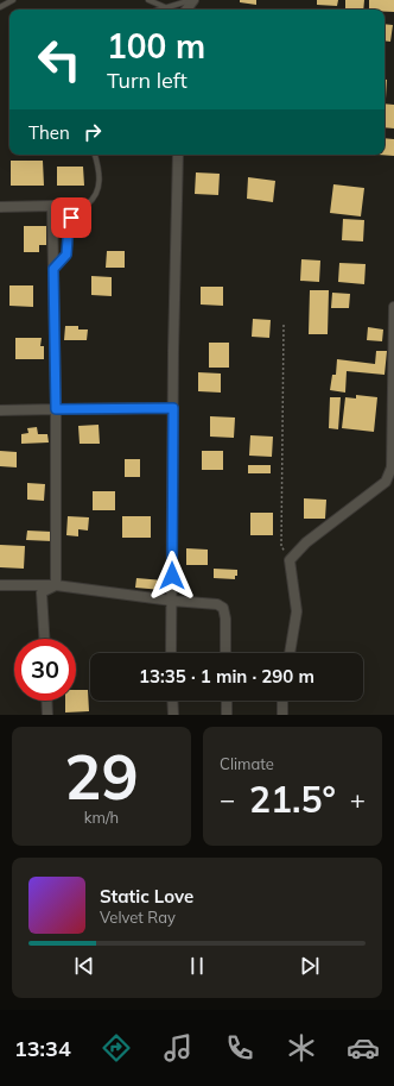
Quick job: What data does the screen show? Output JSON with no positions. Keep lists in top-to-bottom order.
{
  "page": {
    "turn": ["100 m", "Turn left"],
    "then": "Then",
    "limit": "30",
    "trip": "13:35 · 1 min · 290 m",
    "tile": [
      ["29", "km/h"],
      "Climate"
    ],
    "heat": ["−", "21.5°", "+"],
    "song": ["Static Love", "Velvet Ray"],
    "tabs": "13:34"
  }
}
